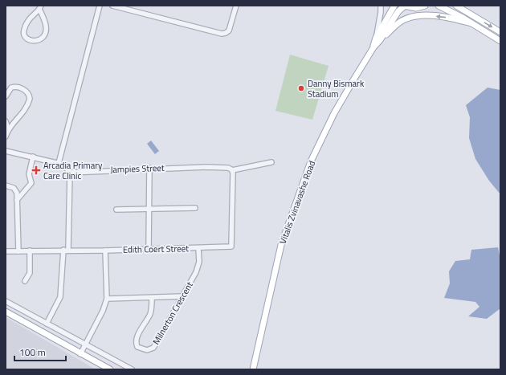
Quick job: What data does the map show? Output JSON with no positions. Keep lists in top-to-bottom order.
{
  "streets": {
    "main road": ["Vitalis Zvinavashe Road"],
    "street": ["Jampies Street", "Edith Coert Street", "Milnerton Crescent"]
  },
  "crossings": [
    ["Jampies Street", "Edith Coert Street"],
    ["Edith Coert Street", "Milnerton Crescent"]
  ],
  "places": {
    "other": ["Danny Bismark Stadium"],
    "health": ["Arcadia Primary Care Clinic"]
  },
  "scale_bar": "100 m"
}
